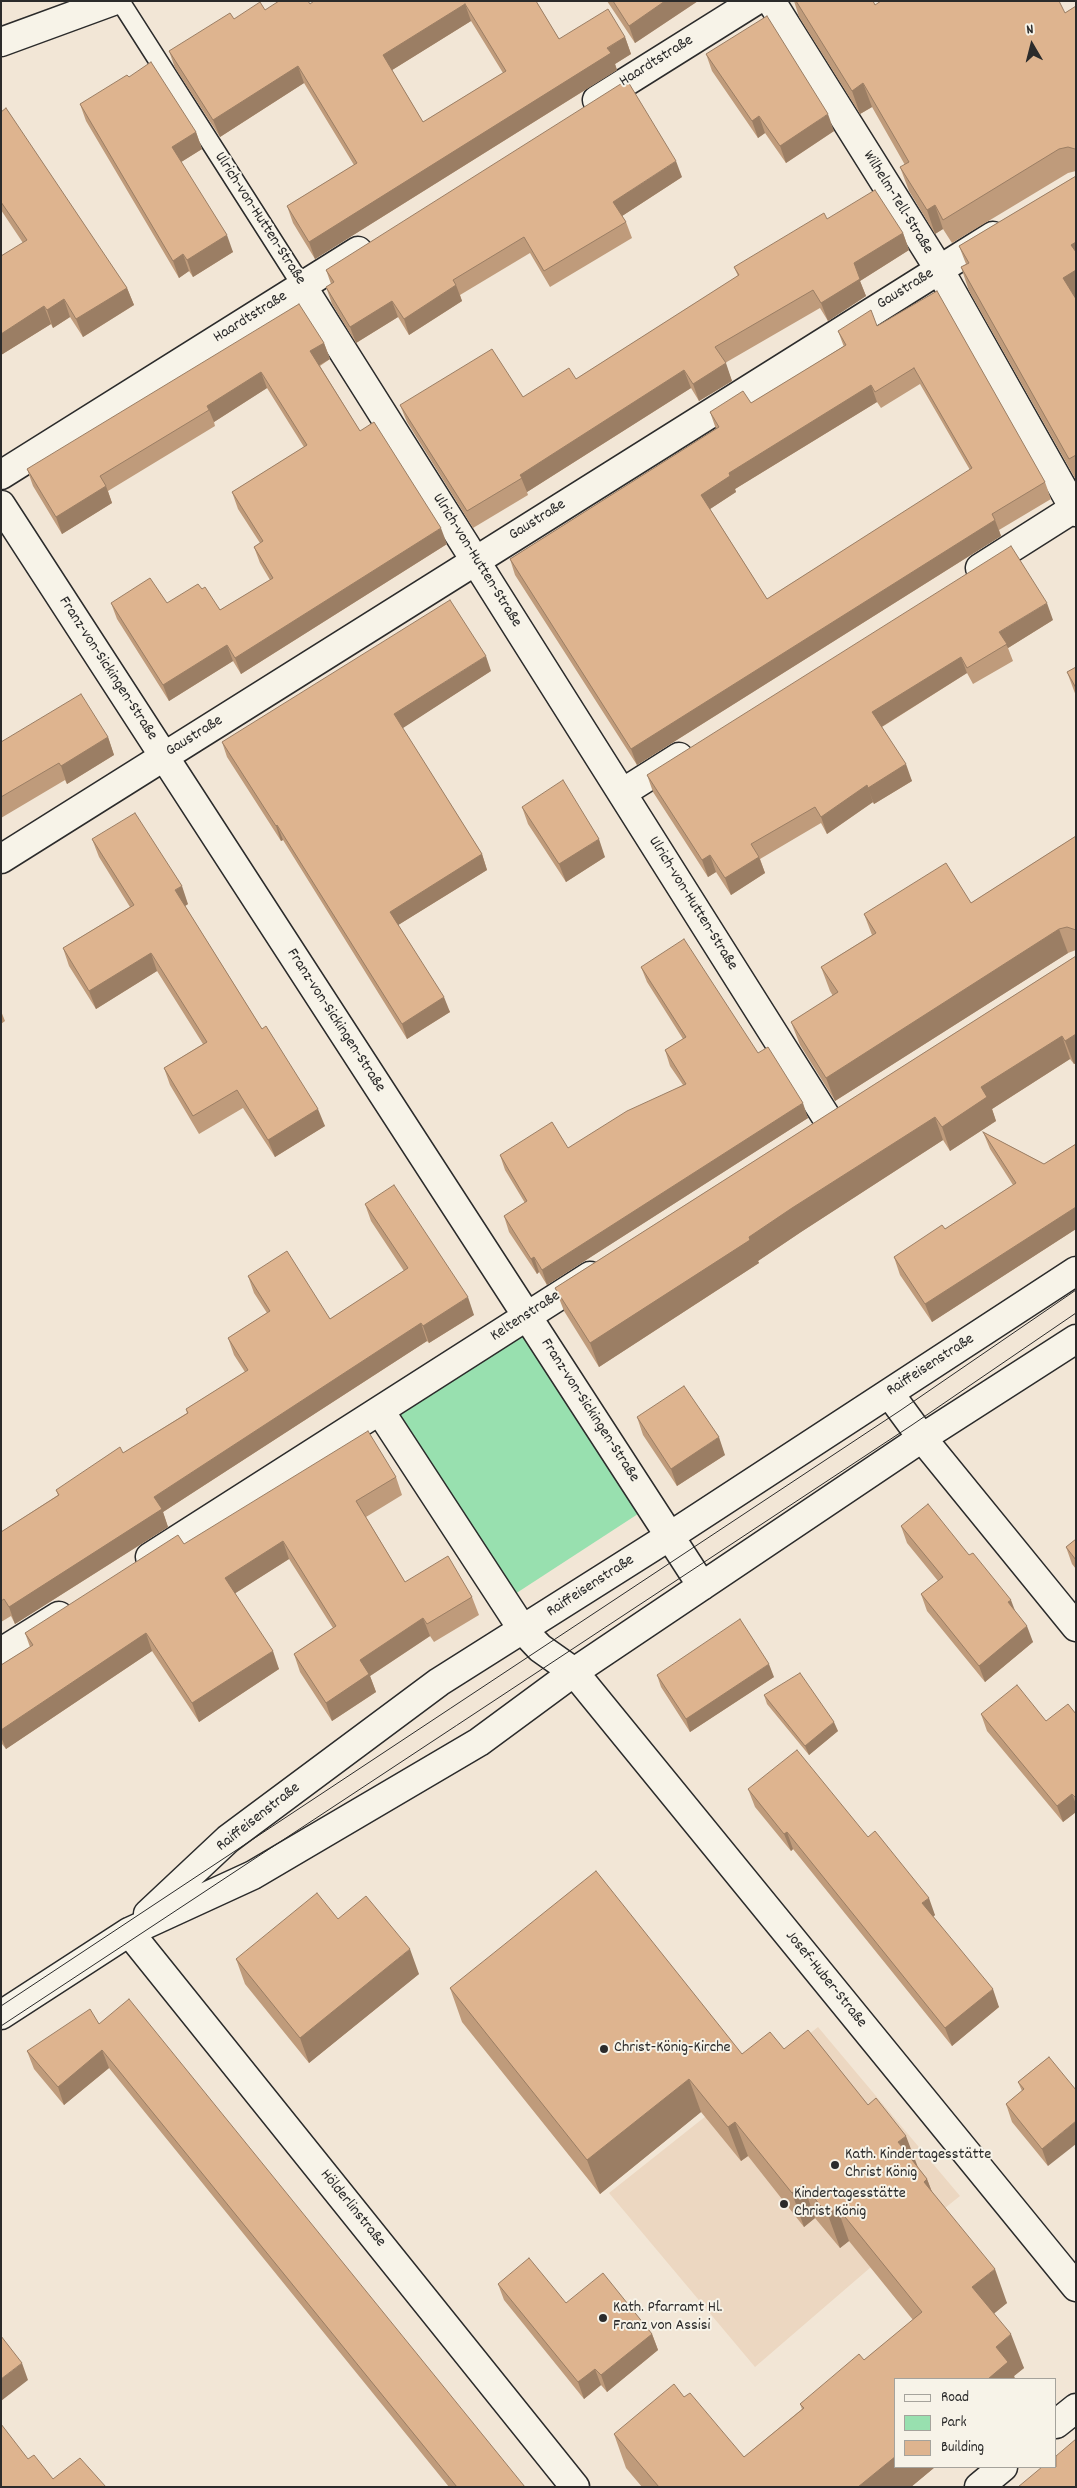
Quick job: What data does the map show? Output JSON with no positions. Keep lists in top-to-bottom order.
{
  "streets": {
    "street": [
      "Haardtstraße",
      "Wilhelm-Tell-Straße",
      "Ulrich-von-Hutten-Straße",
      "Gaustraße",
      "Franz-von-Sickingen-Straße",
      "Keltenstraße",
      "Raiffeisenstraße",
      "Josef-Huber-Straße",
      "Hölderlinstraße"
    ]
  },
  "crossings": [
    ["Haardtstraße", "Ulrich-von-Hutten-Straße"],
    ["Wilhelm-Tell-Straße", "Gaustraße"],
    ["Ulrich-von-Hutten-Straße", "Gaustraße"],
    ["Gaustraße", "Franz-von-Sickingen-Straße"],
    ["Franz-von-Sickingen-Straße", "Keltenstraße"],
    ["Franz-von-Sickingen-Straße", "Raiffeisenstraße"],
    ["Keltenstraße", "Josef-Huber-Straße"],
    ["Raiffeisenstraße", "Josef-Huber-Straße"],
    ["Raiffeisenstraße", "Hölderlinstraße"]
  ],
  "places": [
    "Christ-König-Kirche",
    "Kath. Kindertagesstätte Christ König",
    "Kindertagesstätte Christ König",
    "Kath. Pfarramt Hl. Franz von Assisi"
  ],
  "legend": ["Road", "Park", "Building"],
  "north": "top"
}
